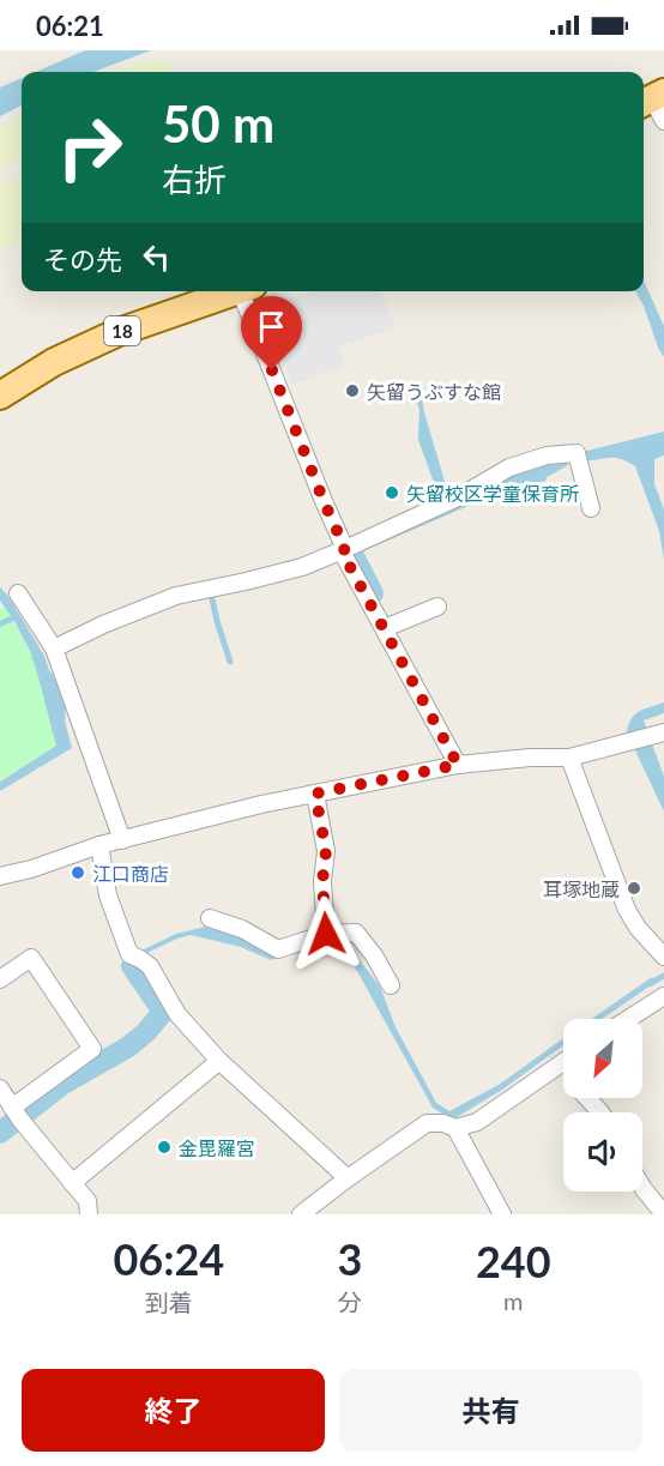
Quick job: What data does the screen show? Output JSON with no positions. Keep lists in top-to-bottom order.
{
  "streets": {
    "main road": ["18"]
  },
  "places": [
    "矢留うぶすな館",
    "矢留校区学童保育所",
    "江口商店",
    "耳塚地蔵",
    "金毘羅宮"
  ],
  "north": "bottom left",
  "page": {
    "status": "06:21",
    "turn": ["50 m", "右折"],
    "then": "その先",
    "eta": [
      "06:24",
      "到着",
      "3",
      "分",
      "240",
      "m"
    ],
    "buttons": ["終了", "共有"]
  }
}
